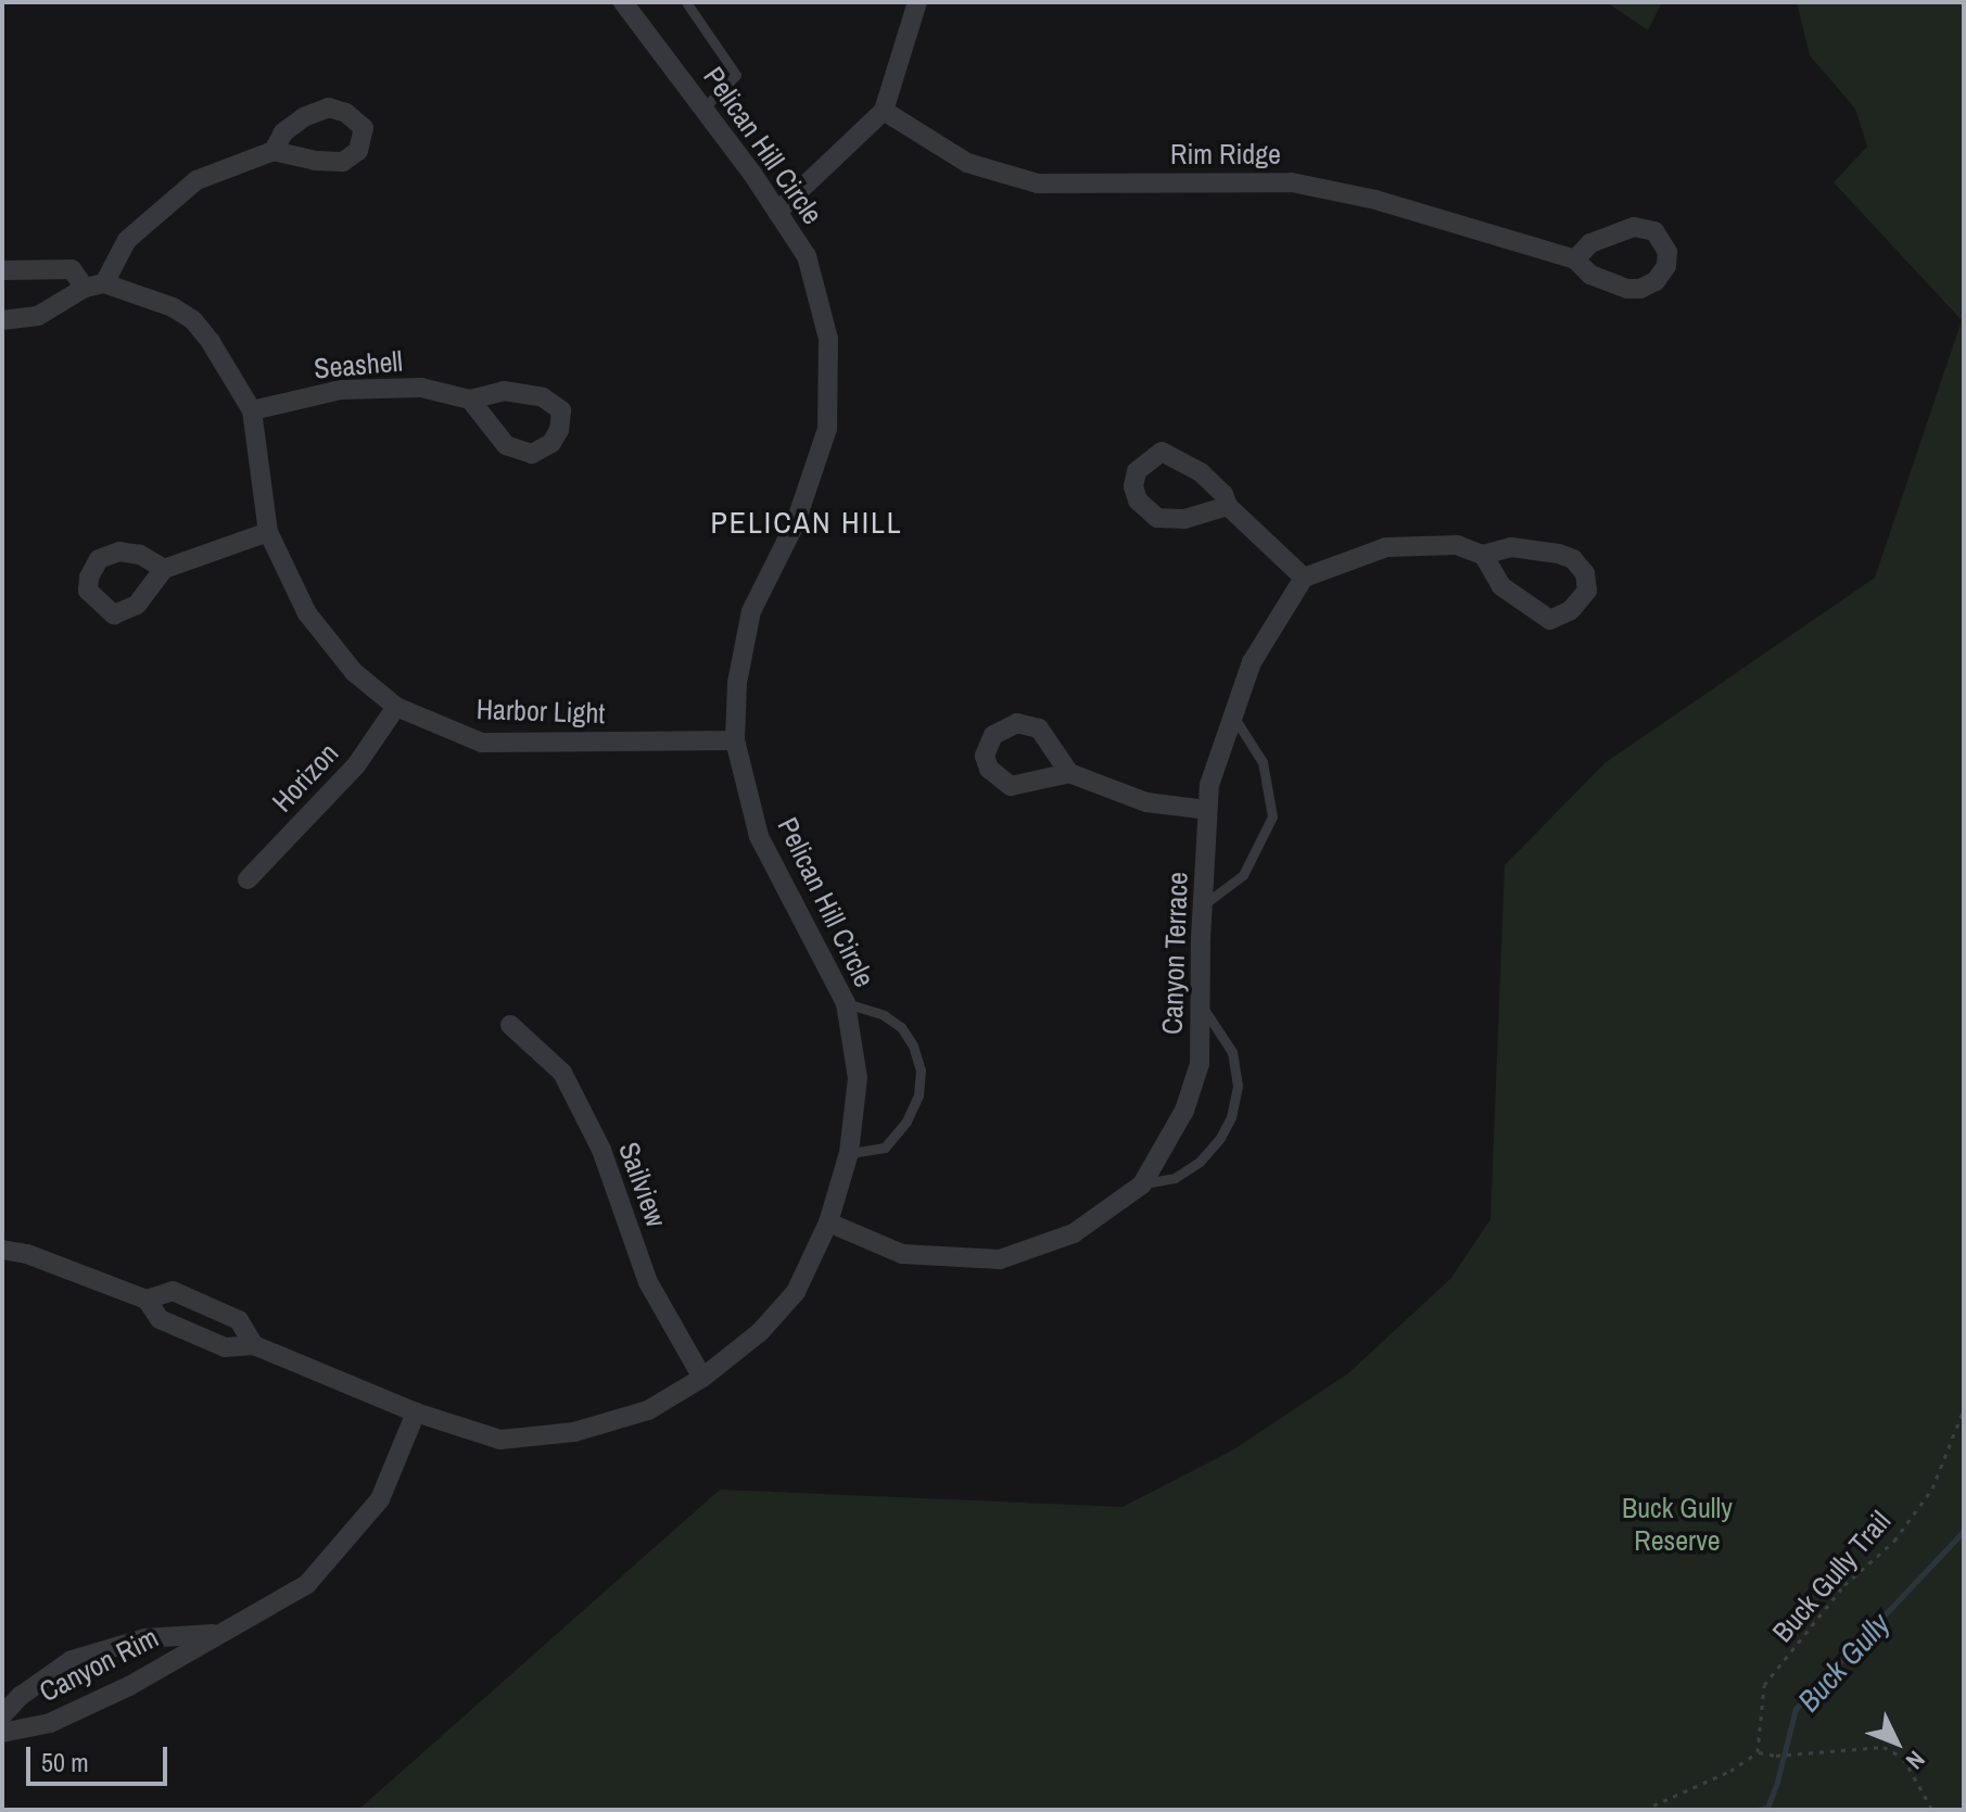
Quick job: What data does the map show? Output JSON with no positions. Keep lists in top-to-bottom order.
{
  "streets": {
    "street": [
      "Pelican Hill Circle",
      "Rim Ridge",
      "Seashell",
      "Harbor Light",
      "Horizon",
      "Canyon Terrace",
      "Sailview",
      "Canyon Rim"
    ],
    "path": ["Buck Gully Trail"]
  },
  "crossings": [
    ["Pelican Hill Circle", "Harbor Light"],
    ["Pelican Hill Circle", "Canyon Terrace"],
    ["Pelican Hill Circle", "Sailview"],
    ["Pelican Hill Circle", "Canyon Rim"],
    ["Seashell", "Harbor Light"],
    ["Harbor Light", "Horizon"]
  ],
  "districts": ["PELICAN HILL"],
  "water": ["Buck Gully"],
  "parks": ["Buck Gully Reserve"],
  "scale_bar": "50 m",
  "north": "bottom right"
}
